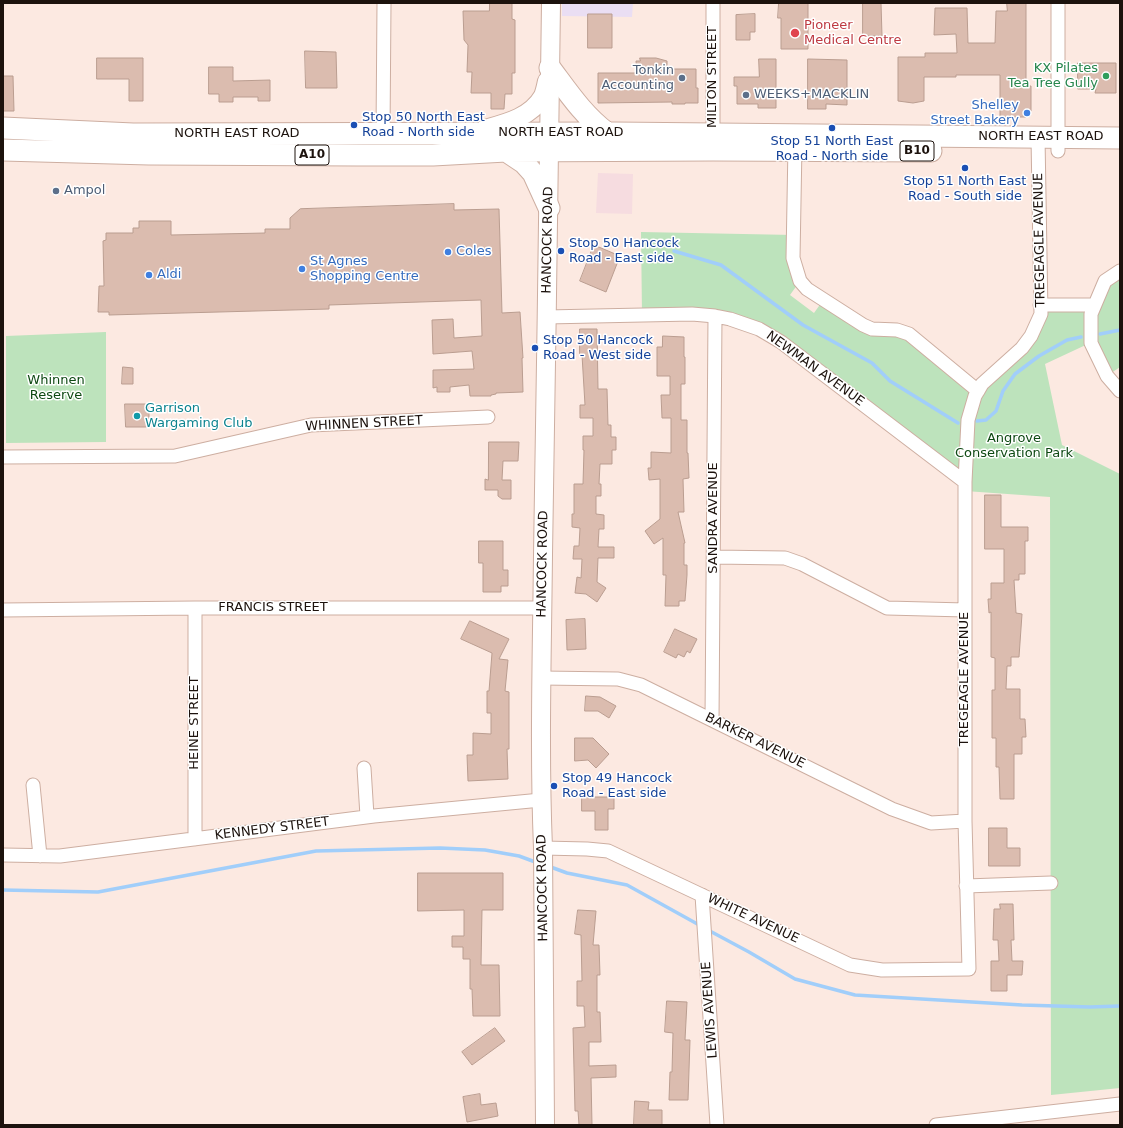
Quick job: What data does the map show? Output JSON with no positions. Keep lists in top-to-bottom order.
{
  "streets": {
    "main road": [
      "NORTH EAST ROAD",
      "B10",
      "A10",
      "HANCOCK ROAD"
    ],
    "street": [
      "MILTON STREET",
      "TREGEAGLE AVENUE",
      "NEWMAN AVENUE",
      "WHINNEN STREET",
      "SANDRA AVENUE",
      "FRANCIS STREET",
      "HEINE STREET",
      "BARKER AVENUE",
      "KENNEDY STREET",
      "WHITE AVENUE",
      "LEWIS AVENUE"
    ]
  },
  "crossings": [
    ["MILTON STREET", "NORTH EAST ROAD"],
    ["NORTH EAST ROAD", "HANCOCK ROAD"],
    ["NORTH EAST ROAD", "TREGEAGLE AVENUE"],
    ["HANCOCK ROAD", "NEWMAN AVENUE"],
    ["HANCOCK ROAD", "FRANCIS STREET"],
    ["HANCOCK ROAD", "BARKER AVENUE"],
    ["HANCOCK ROAD", "KENNEDY STREET"],
    ["HANCOCK ROAD", "WHITE AVENUE"],
    ["TREGEAGLE AVENUE", "NEWMAN AVENUE"],
    ["TREGEAGLE AVENUE", "BARKER AVENUE"],
    ["TREGEAGLE AVENUE", "WHITE AVENUE"],
    ["NEWMAN AVENUE", "SANDRA AVENUE"],
    ["SANDRA AVENUE", "BARKER AVENUE"],
    ["FRANCIS STREET", "HEINE STREET"],
    ["HEINE STREET", "KENNEDY STREET"],
    ["WHITE AVENUE", "LEWIS AVENUE"]
  ],
  "parks": ["Whinnen Reserve", "Angrove Conservation Park"],
  "places": [
    "Pioneer Medical Centre",
    "KX Pilates Tea Tree Gully",
    "Tonkin Accounting",
    "WEEKS+MACKLIN",
    "Shelley Street Bakery",
    "Stop 50 North East Road - North side",
    "Stop 51 North East Road - North side",
    "Stop 51 North East Road - South side",
    "Ampol",
    "Stop 50 Hancock Road - East side",
    "Coles",
    "St Agnes Shopping Centre",
    "Aldi",
    "Stop 50 Hancock Road - West side",
    "Garrison Wargaming Club",
    "Stop 49 Hancock Road - East side"
  ]
}
